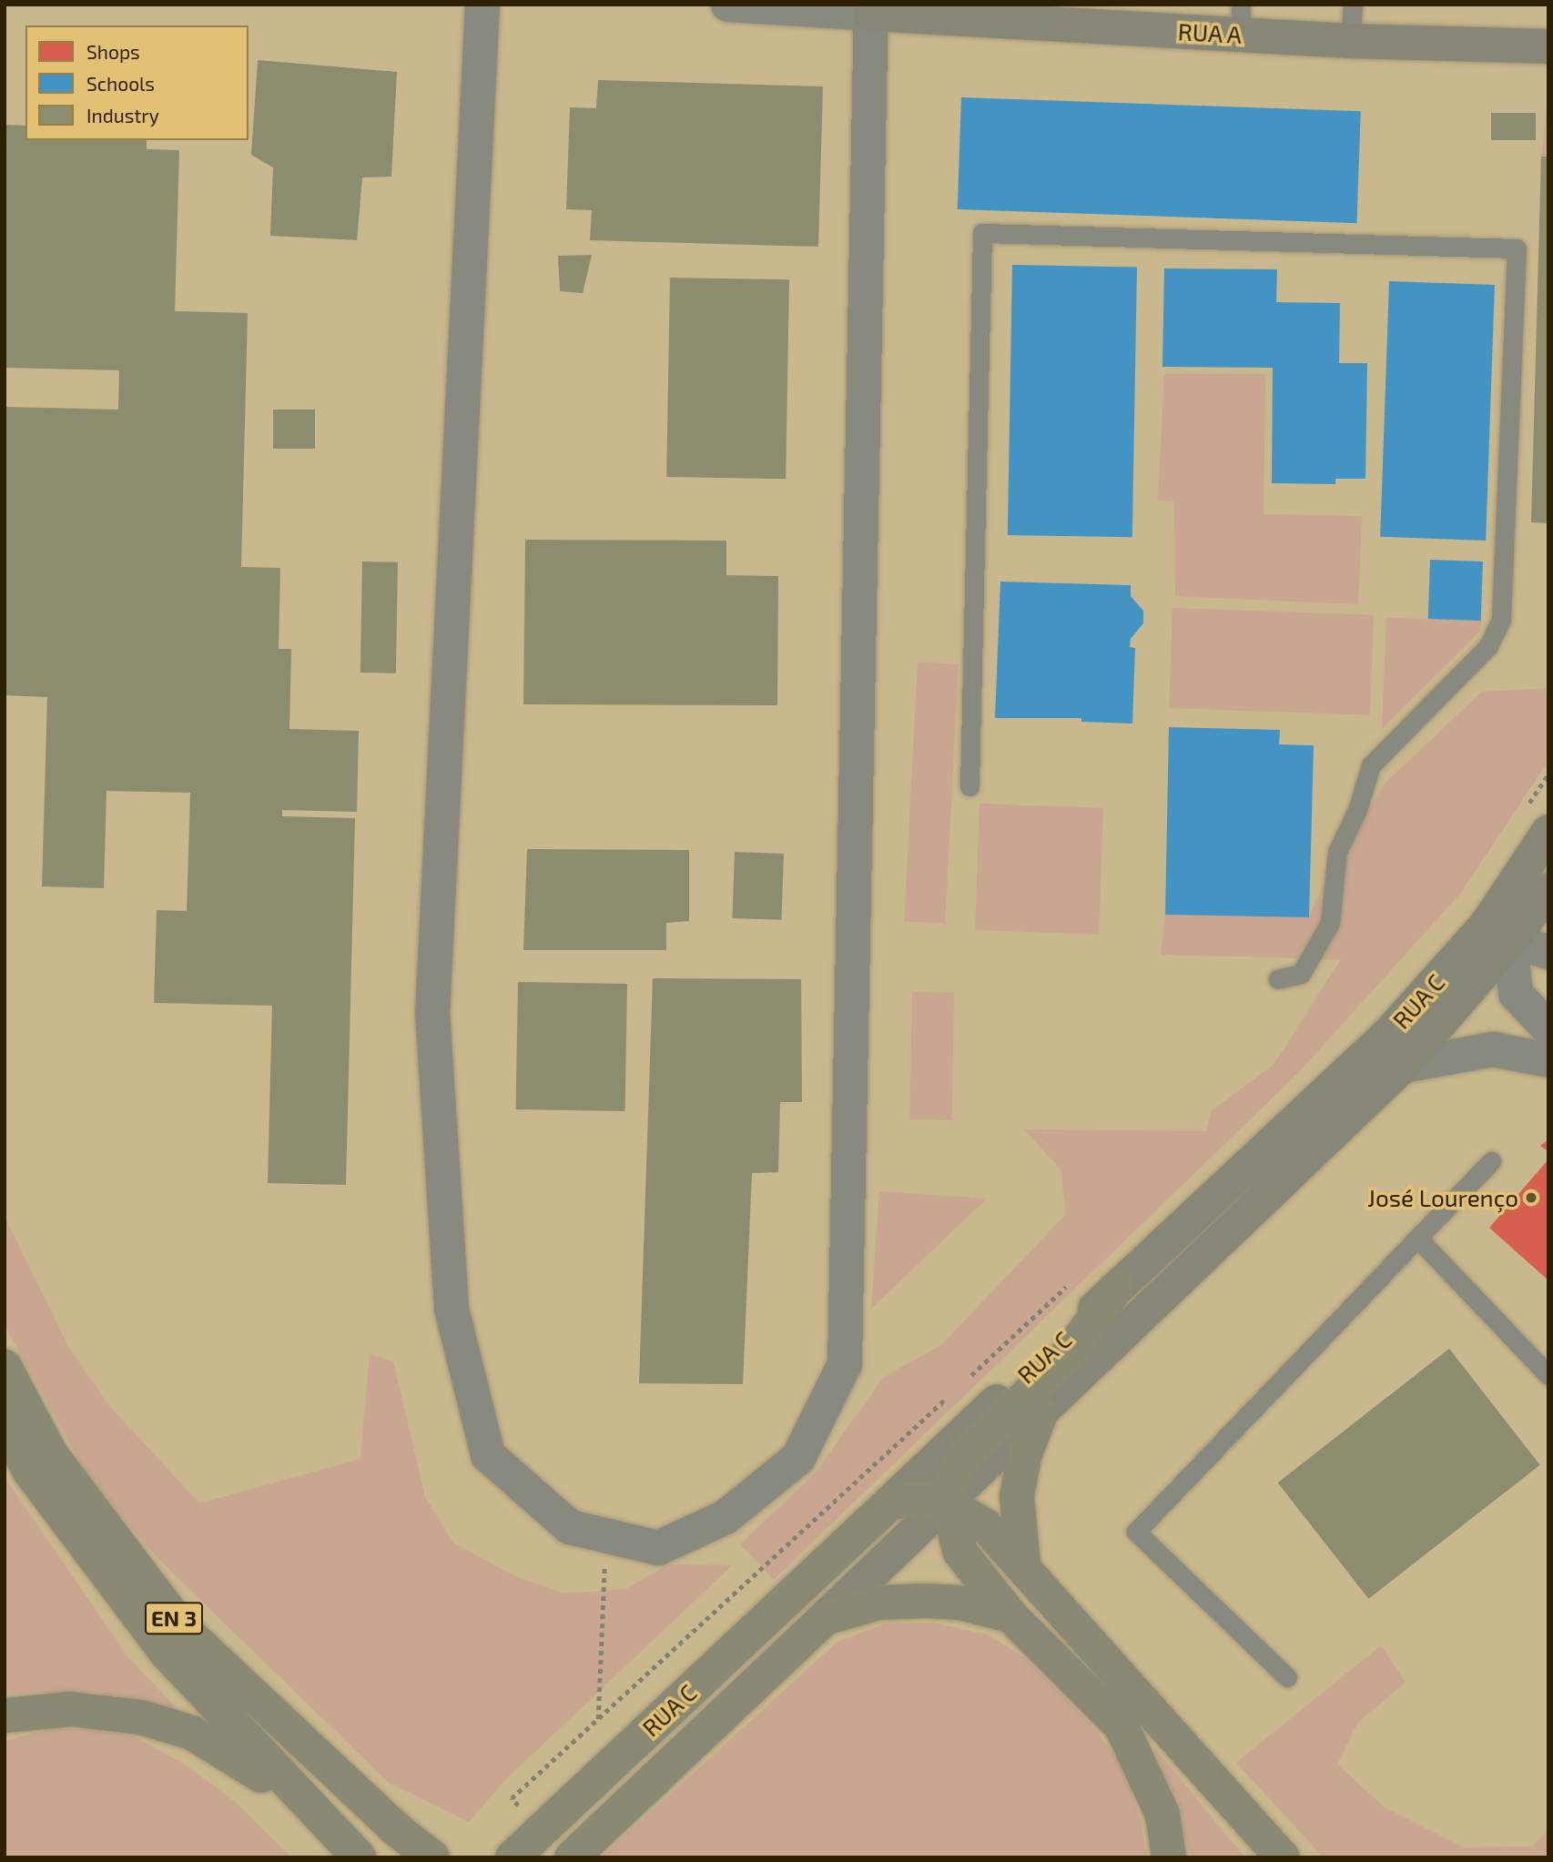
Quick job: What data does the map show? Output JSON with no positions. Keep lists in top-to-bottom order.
{
  "streets": {
    "main road": ["RUA C", "EN 3"],
    "street": ["RUA A"]
  },
  "places": ["José Lourenço"],
  "legend": ["Shops", "Schools", "Industry"]
}
